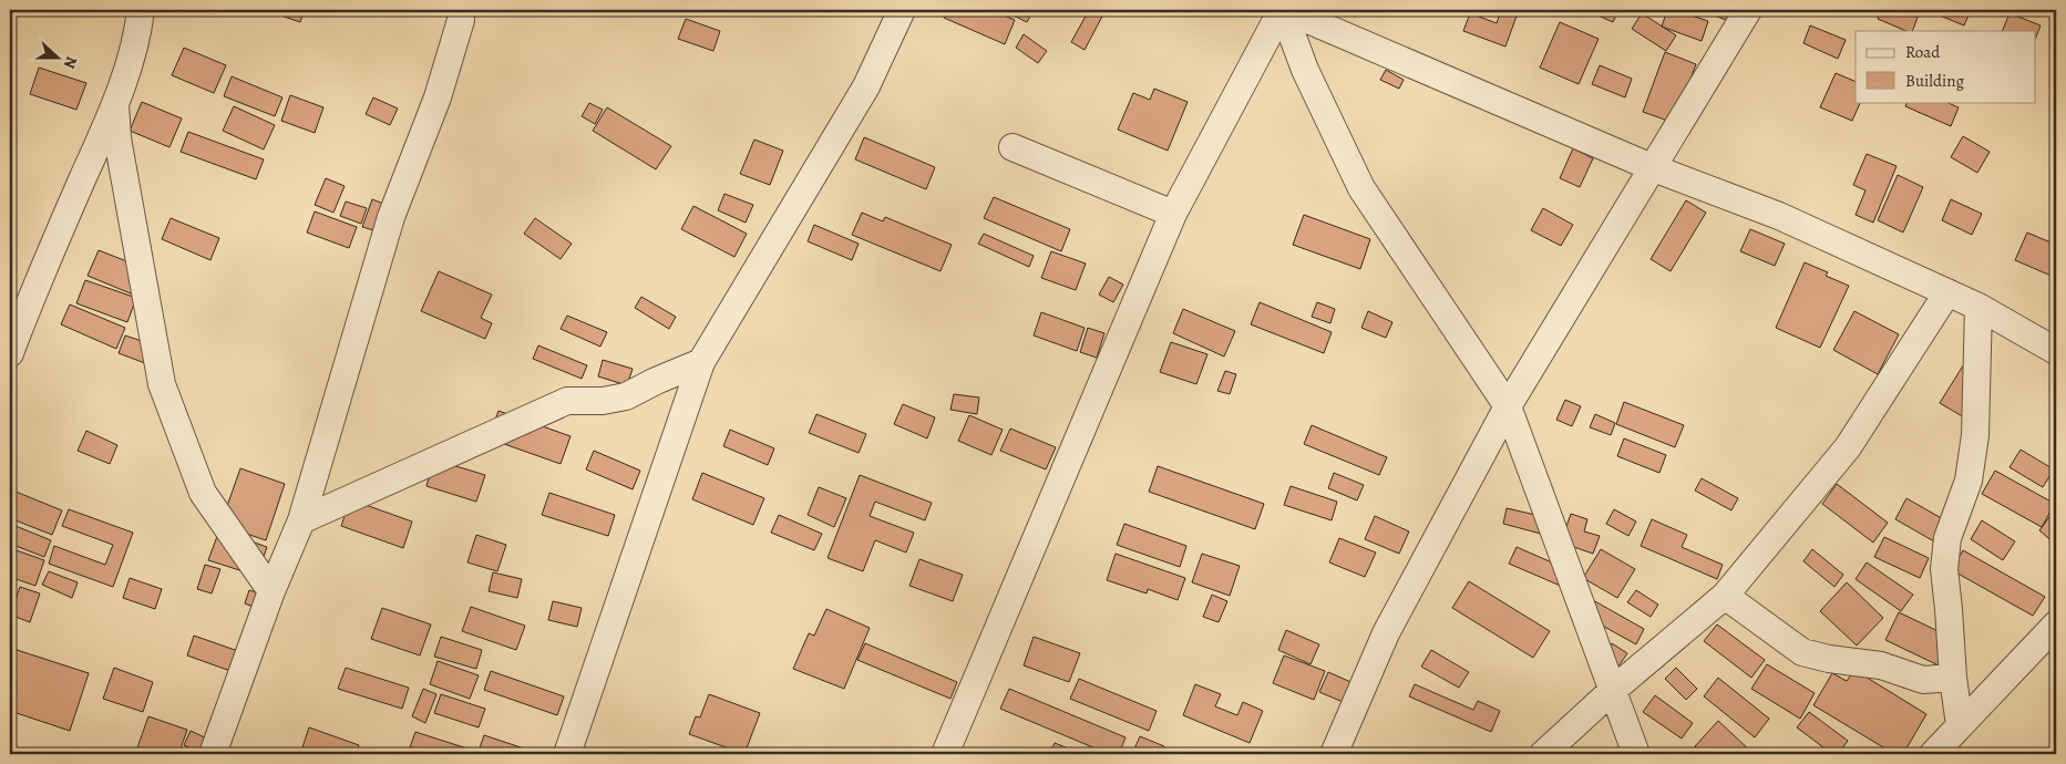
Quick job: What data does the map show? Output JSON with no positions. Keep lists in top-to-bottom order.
{
  "legend": ["Road", "Building"],
  "north": "right"
}
